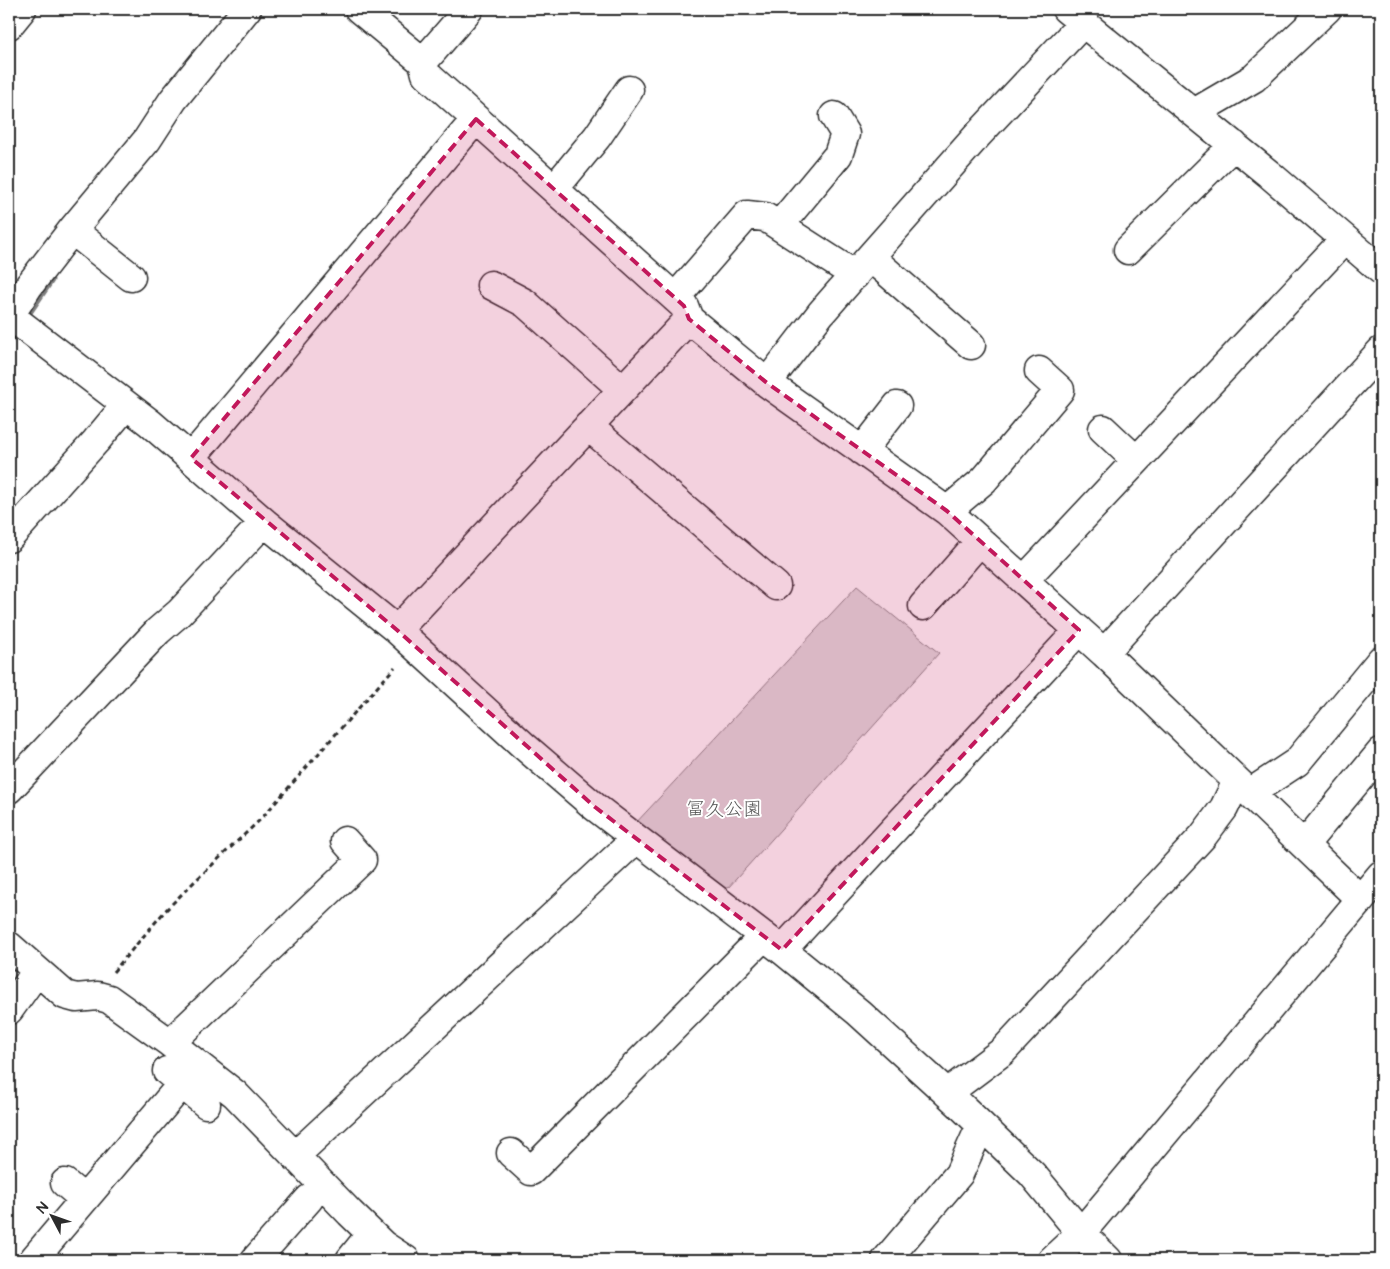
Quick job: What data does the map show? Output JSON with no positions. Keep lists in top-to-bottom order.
{
  "parks": ["冨久公園"],
  "north": "top left"
}
